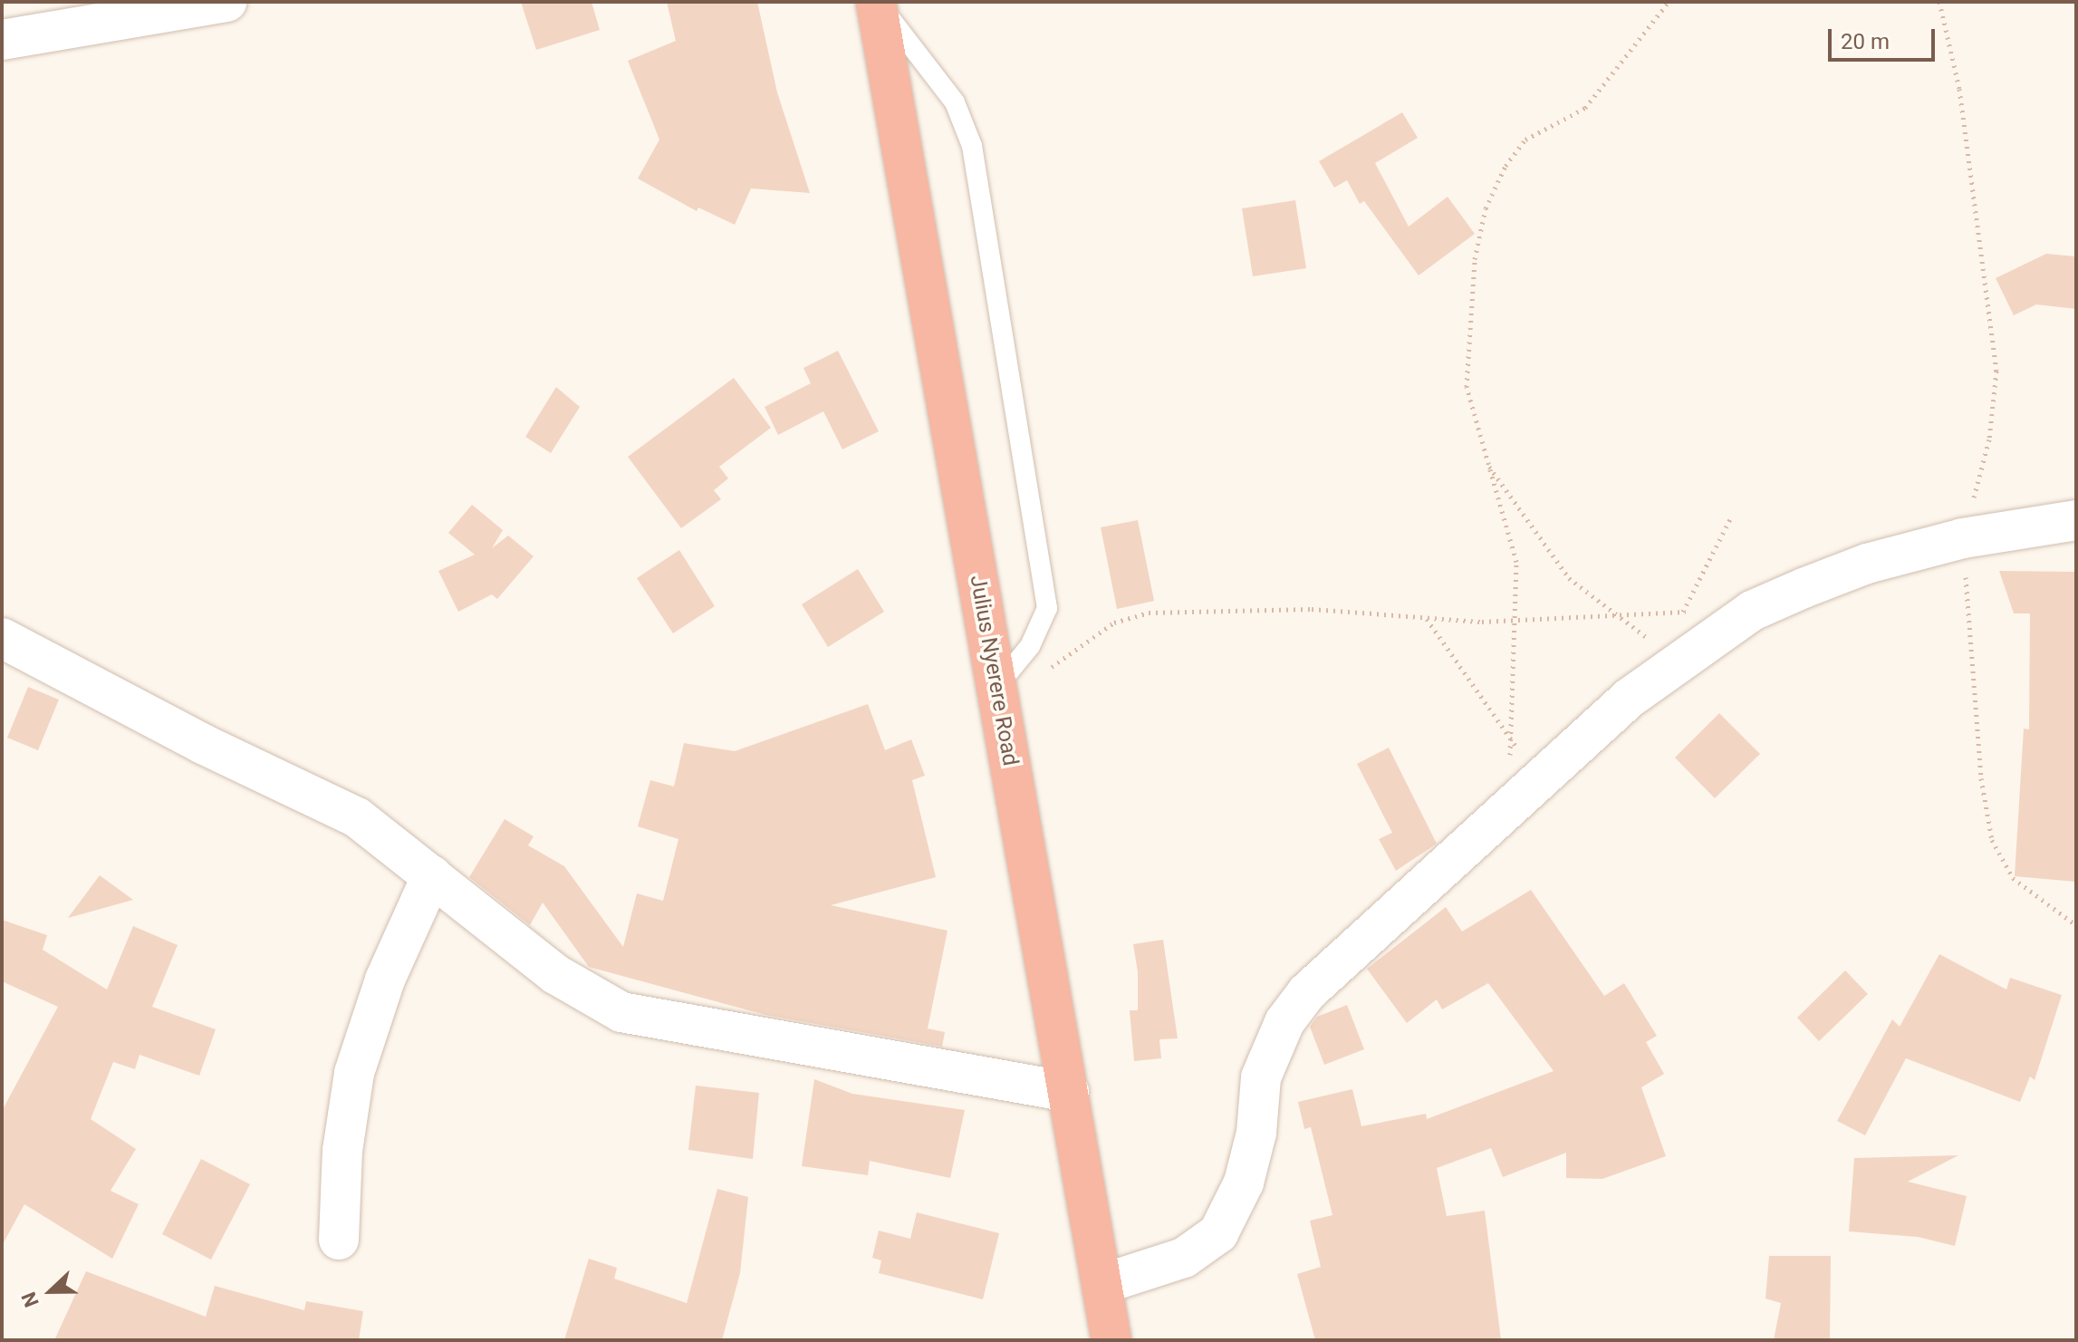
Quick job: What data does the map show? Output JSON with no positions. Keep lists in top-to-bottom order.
{
  "streets": {
    "highway": ["Julius Nyerere Road"]
  },
  "scale_bar": "20 m",
  "north": "left"
}
